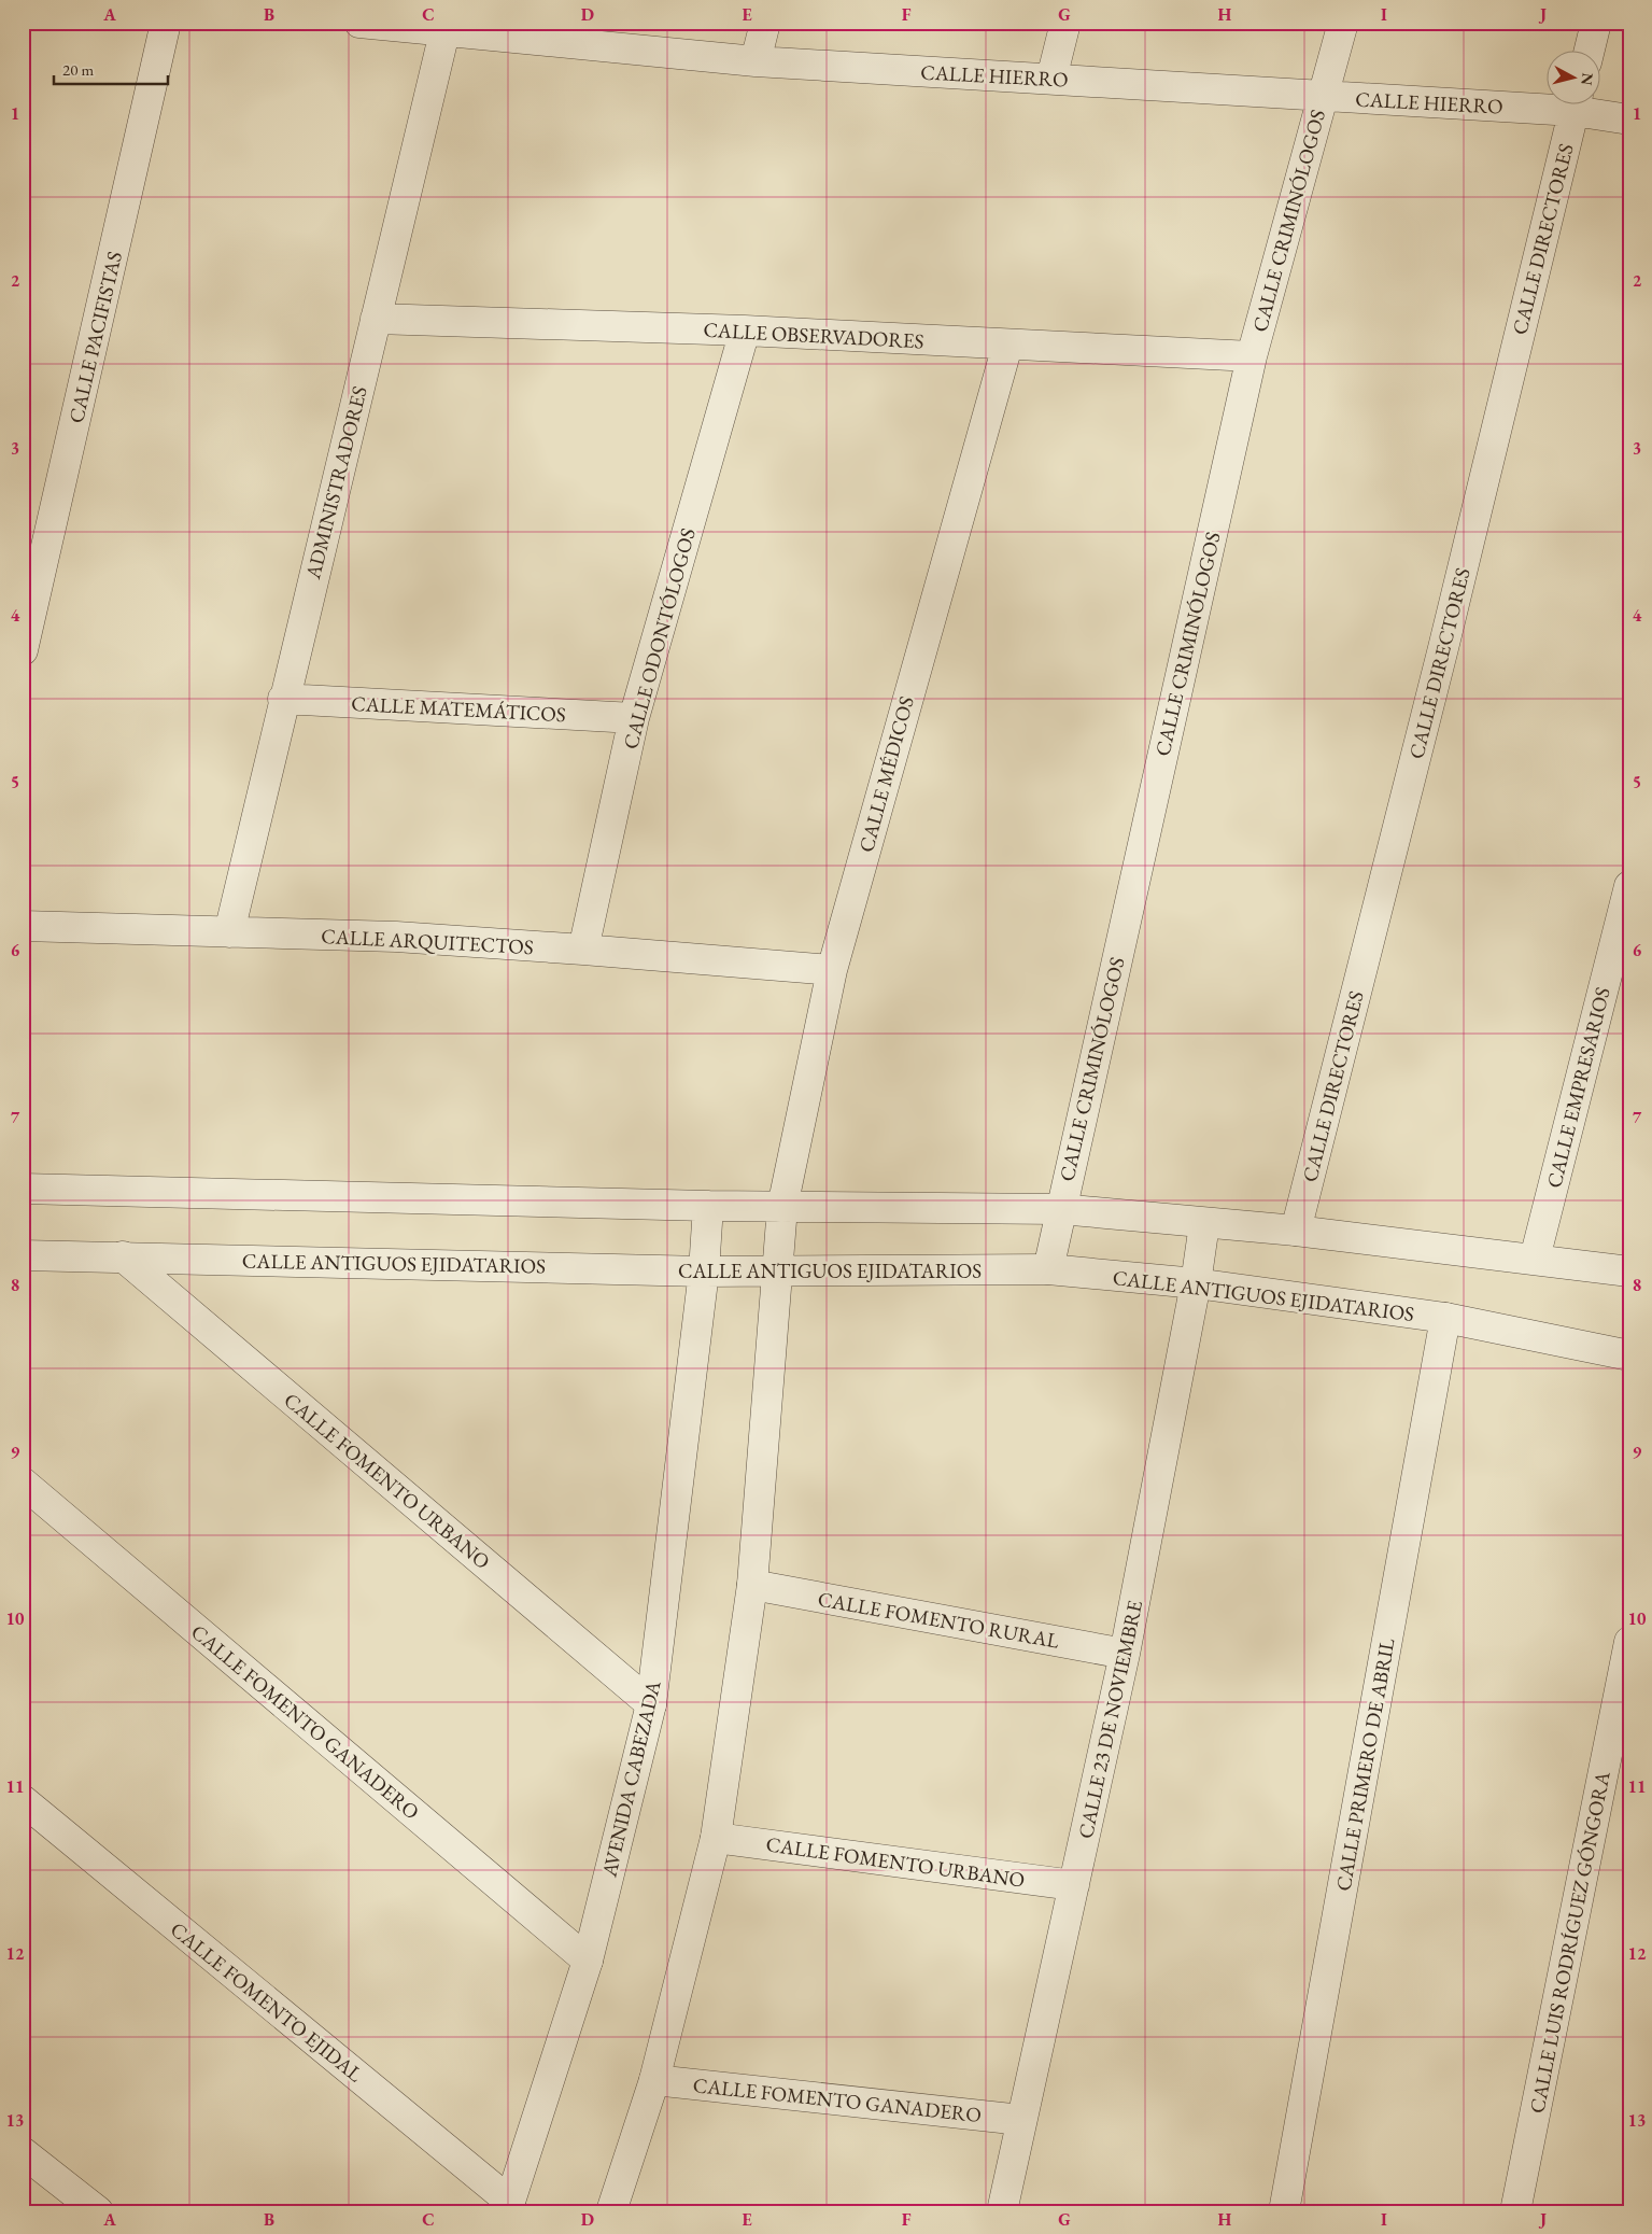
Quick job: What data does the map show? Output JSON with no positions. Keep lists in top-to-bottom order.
{
  "streets": {
    "street": [
      "CALLE HIERRO",
      "CALLE CRIMINÓLOGOS",
      "CALLE DIRECTORES",
      "CALLE OBSERVADORES",
      "CALLE PACIFISTAS",
      "ADMINISTRADORES",
      "CALLE ODONTÓLOGOS",
      "CALLE MATEMÁTICOS",
      "CALLE MÉDICOS",
      "CALLE ARQUITECTOS",
      "CALLE EMPRESARIOS",
      "CALLE ANTIGUOS EJIDATARIOS",
      "CALLE FOMENTO URBANO",
      "CALLE FOMENTO RURAL",
      "CALLE 23 DE NOVIEMBRE",
      "CALLE FOMENTO GANADERO",
      "CALLE PRIMERO DE ABRIL",
      "AVENIDA CABEZADA",
      "CALLE LUIS RODRÍGUEZ GÓNGORA",
      "CALLE FOMENTO EJIDAL"
    ]
  },
  "crossings": [
    ["CALLE HIERRO", "CALLE CRIMINÓLOGOS"],
    ["CALLE HIERRO", "ADMINISTRADORES"],
    ["CALLE CRIMINÓLOGOS", "CALLE OBSERVADORES"],
    ["CALLE CRIMINÓLOGOS", "CALLE ANTIGUOS EJIDATARIOS"],
    ["CALLE OBSERVADORES", "ADMINISTRADORES"],
    ["CALLE OBSERVADORES", "CALLE ODONTÓLOGOS"],
    ["CALLE OBSERVADORES", "CALLE MÉDICOS"],
    ["ADMINISTRADORES", "CALLE MATEMÁTICOS"],
    ["ADMINISTRADORES", "CALLE ARQUITECTOS"],
    ["CALLE ODONTÓLOGOS", "CALLE MATEMÁTICOS"],
    ["CALLE ODONTÓLOGOS", "CALLE ARQUITECTOS"],
    ["CALLE MÉDICOS", "CALLE ARQUITECTOS"],
    ["CALLE ANTIGUOS EJIDATARIOS", "CALLE FOMENTO URBANO"],
    ["CALLE ANTIGUOS EJIDATARIOS", "CALLE 23 DE NOVIEMBRE"],
    ["CALLE ANTIGUOS EJIDATARIOS", "CALLE PRIMERO DE ABRIL"],
    ["CALLE ANTIGUOS EJIDATARIOS", "AVENIDA CABEZADA"],
    ["CALLE FOMENTO URBANO", "CALLE 23 DE NOVIEMBRE"],
    ["CALLE FOMENTO URBANO", "AVENIDA CABEZADA"],
    ["CALLE FOMENTO RURAL", "CALLE 23 DE NOVIEMBRE"],
    ["CALLE 23 DE NOVIEMBRE", "CALLE FOMENTO GANADERO"],
    ["CALLE FOMENTO GANADERO", "AVENIDA CABEZADA"],
    ["AVENIDA CABEZADA", "CALLE FOMENTO EJIDAL"]
  ],
  "scale_bar": "20 m",
  "north": "right",
  "grid": {
    "columns": [
      "A",
      "B",
      "C",
      "D",
      "E",
      "F",
      "G",
      "H",
      "I",
      "J"
    ],
    "rows": [
      "1",
      "2",
      "3",
      "4",
      "5",
      "6",
      "7",
      "8",
      "9",
      "10",
      "11",
      "12",
      "13"
    ]
  }
}
